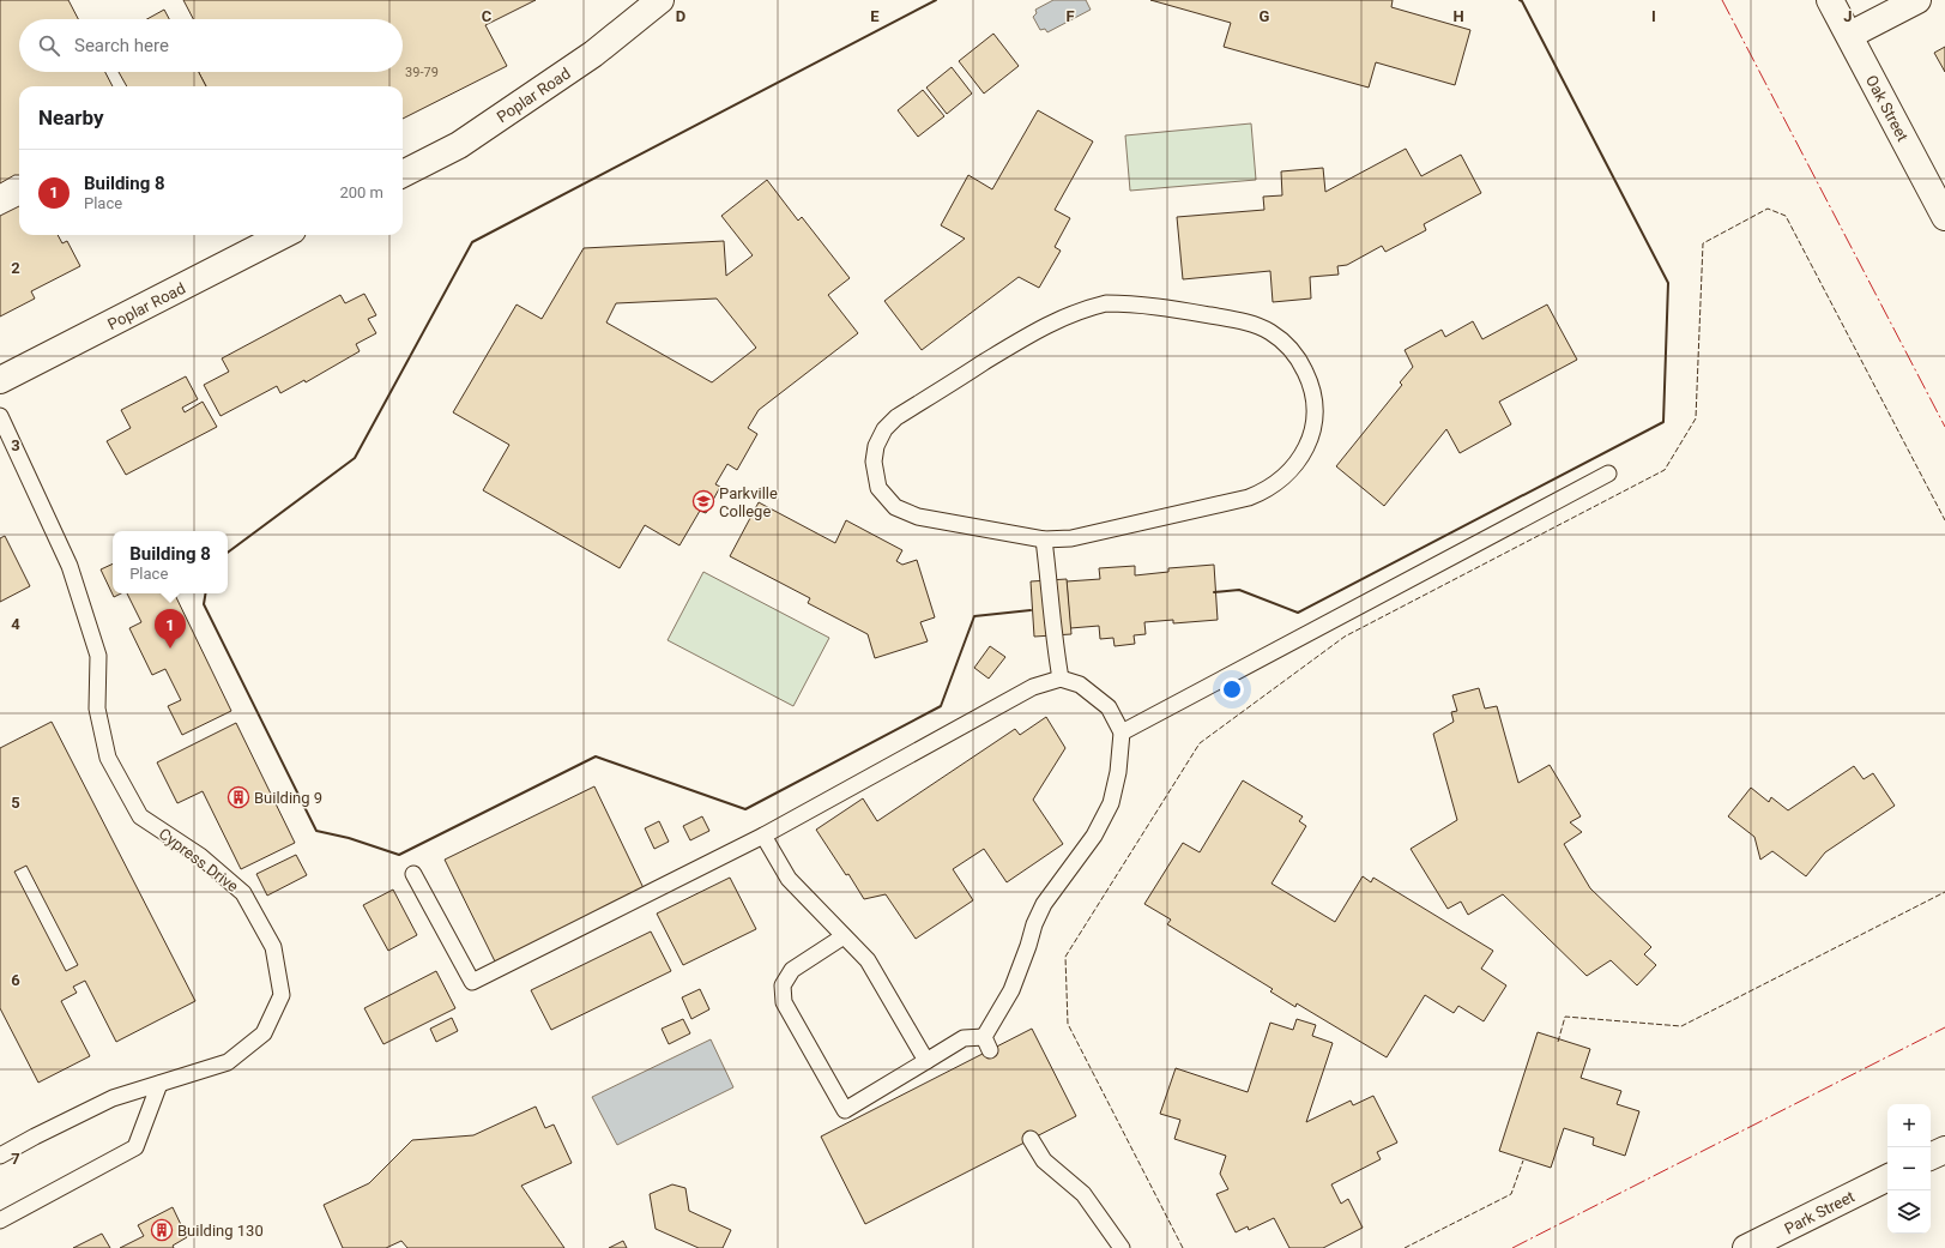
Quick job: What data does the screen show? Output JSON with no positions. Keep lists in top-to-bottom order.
{
  "streets": {
    "street": ["Poplar Road", "Oak Street", "Park Street"],
    "lane": ["Cypress Drive"]
  },
  "places": {
    "school or university": ["Parkville College"],
    "building": ["Building 9", "Building 130"]
  },
  "house_numbers": ["39-79"],
  "page": {
    "search": "Search here",
    "heading": "Nearby",
    "list": [
      {
        "mark": "1",
        "name": "Building 8",
        "note": "Place",
        "value": "200 m"
      }
    ],
    "popup": ["Building 8", "Place"],
    "pins": "1",
    "map_buttons": ["+", "−"]
  },
  "grid": {
    "columns": [
      "C",
      "D",
      "E",
      "F",
      "G",
      "H",
      "I",
      "J"
    ],
    "rows": [
      "2",
      "3",
      "4",
      "5",
      "6",
      "7"
    ]
  }
}
